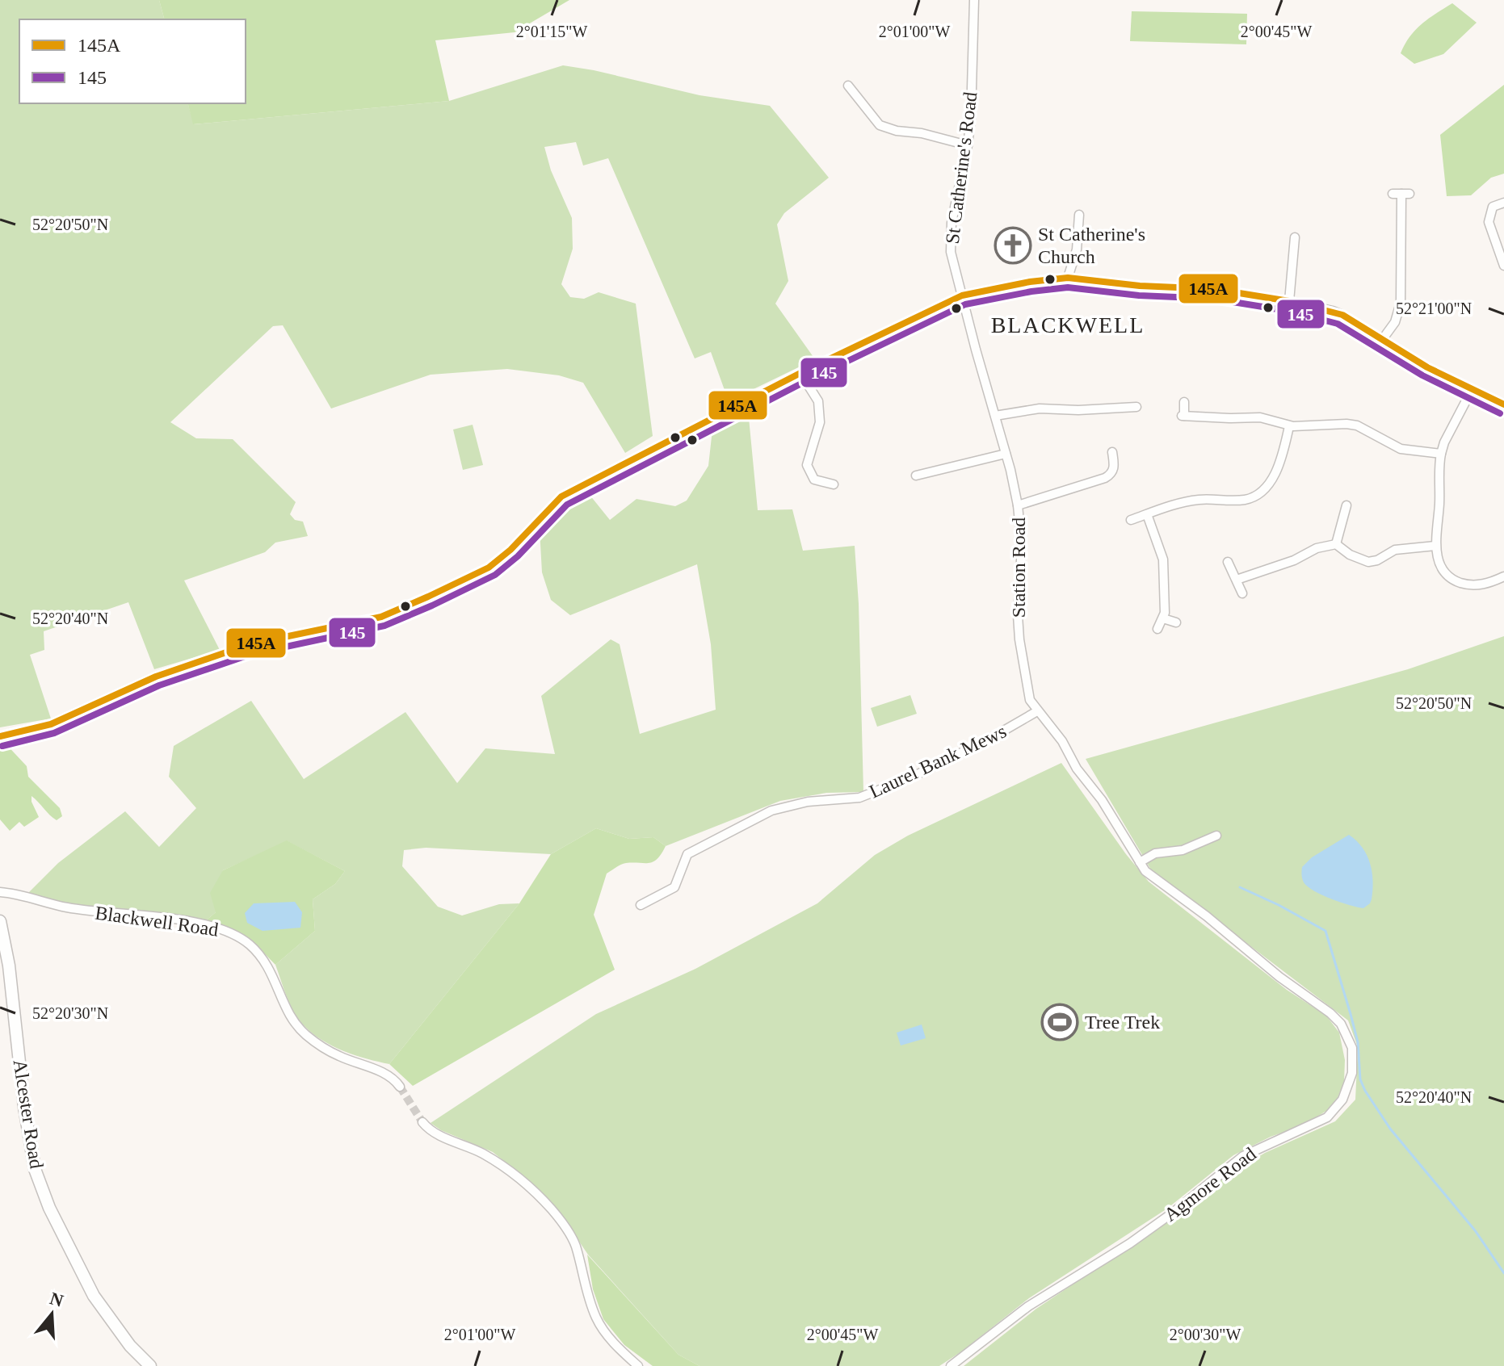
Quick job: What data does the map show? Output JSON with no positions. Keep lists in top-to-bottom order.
{
  "streets": {
    "main road": ["Alcester Road"],
    "street": [
      "St Catherine's Road",
      "Station Road",
      "Laurel Bank Mews",
      "Blackwell Road",
      "Agmore Road"
    ]
  },
  "crossings": [
    ["St Catherine's Road", "Station Road"],
    ["Station Road", "Laurel Bank Mews"],
    ["Station Road", "Agmore Road"]
  ],
  "districts": ["BLACKWELL"],
  "places": {
    "church": ["St Catherine's Church"],
    "sports": ["Tree Trek"]
  },
  "lines": ["transit line 145A", "transit line 145"],
  "legend": ["145A", "145"],
  "north": "top",
  "coordinates": [
    "2°01'15\"W",
    "2°01'00\"W",
    "2°00'45\"W",
    "52°20'50\"N",
    "52°21'00\"N",
    "52°20'40\"N",
    "52°20'30\"N",
    "2°00'30\"W"
  ]
}
